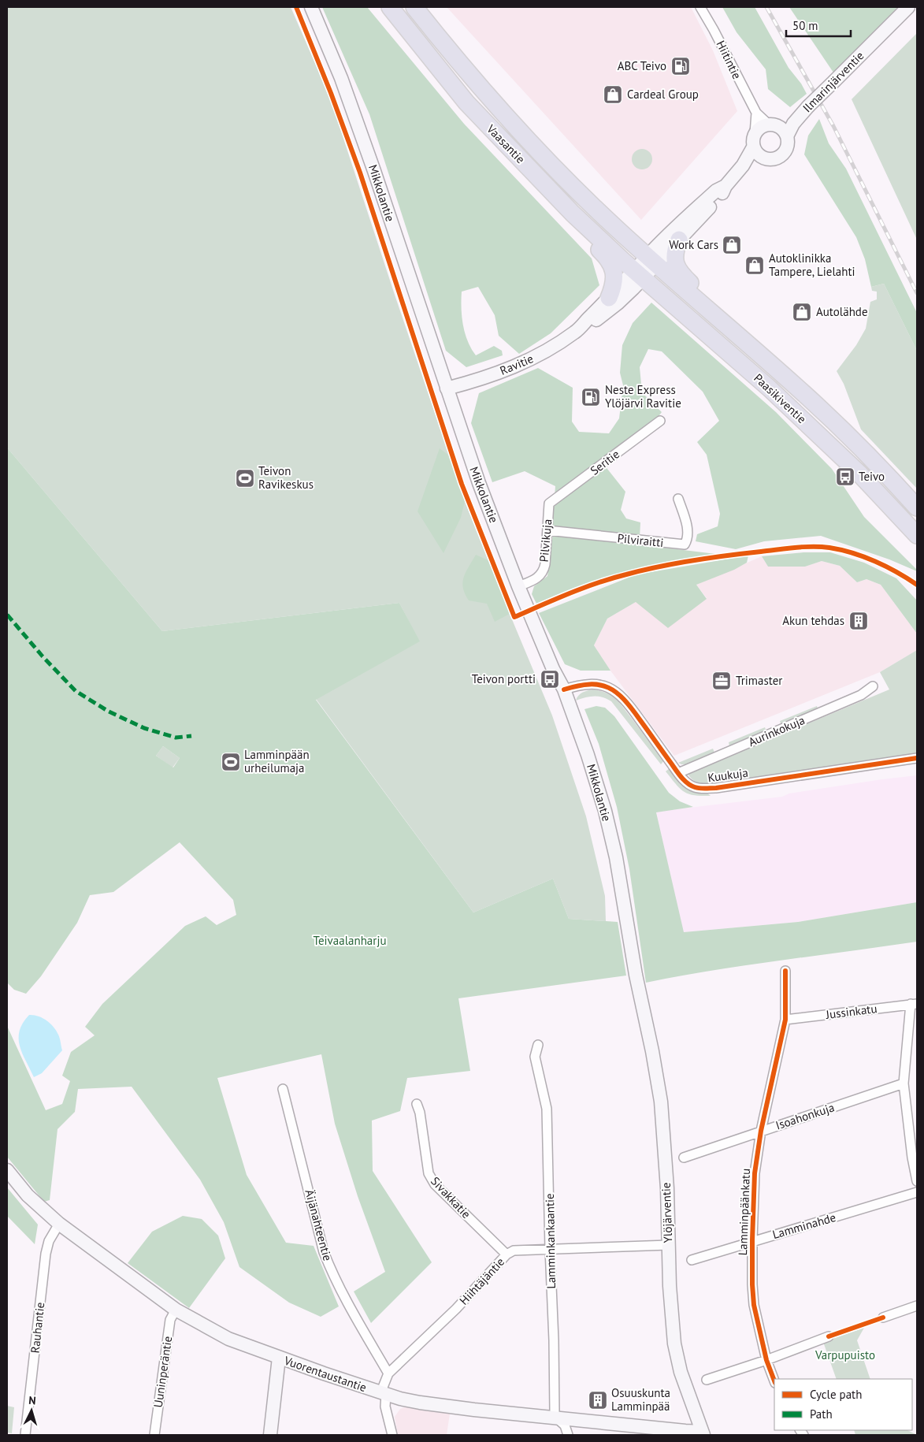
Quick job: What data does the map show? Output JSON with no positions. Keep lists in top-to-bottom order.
{
  "streets": {
    "highway": ["Vaasantie", "Paasikiventie"],
    "main road": [
      "Ilmarinjärventie",
      "Mikkolantie",
      "Ravitie",
      "Ylöjärventie",
      "Vuorentaustantie"
    ],
    "street": [
      "Hiitintie",
      "Seritie",
      "Pilvikuja",
      "Pilviraitti",
      "Aurinkokuja",
      "Kuukuja",
      "Jussinkatu",
      "Isoahonkuja",
      "Sivakkatie",
      "Lamminpäänkatu",
      "Äijänahteentie",
      "Lamminahde",
      "Lamminkankaantie",
      "Hiihtäjäntie",
      "Rauhantie",
      "Uuninperäntie"
    ]
  },
  "crossings": [
    ["Hiitintie", "Ilmarinjärventie"],
    ["Vaasantie", "Ravitie"],
    ["Vaasantie", "Paasikiventie"],
    ["Mikkolantie", "Ravitie"],
    ["Mikkolantie", "Pilvikuja"],
    ["Mikkolantie", "Kuukuja"],
    ["Mikkolantie", "Ylöjärventie"],
    ["Ravitie", "Paasikiventie"],
    ["Seritie", "Pilvikuja"],
    ["Pilvikuja", "Pilviraitti"],
    ["Aurinkokuja", "Kuukuja"],
    ["Jussinkatu", "Lamminpäänkatu"],
    ["Isoahonkuja", "Lamminpäänkatu"],
    ["Sivakkatie", "Hiihtäjäntie"],
    ["Lamminpäänkatu", "Lamminahde"],
    ["Ylöjärventie", "Hiihtäjäntie"],
    ["Ylöjärventie", "Vuorentaustantie"],
    ["Äijänahteentie", "Hiihtäjäntie"],
    ["Lamminkankaantie", "Hiihtäjäntie"],
    ["Lamminkankaantie", "Vuorentaustantie"],
    ["Hiihtäjäntie", "Vuorentaustantie"],
    ["Rauhantie", "Vuorentaustantie"],
    ["Uuninperäntie", "Vuorentaustantie"]
  ],
  "parks": ["Teivaalanharju", "Varpupuisto"],
  "places": {
    "fuel station": ["ABC Teivo", "Neste Express Ylöjärvi Ravitie"],
    "shop": [
      "Cardeal Group",
      "Work Cars",
      "Autoklinikka Tampere, Lielahti",
      "Autolähde"
    ],
    "bus stop": ["Teivo", "Teivon portti"],
    "sports": ["Teivon Ravikeskus", "Lamminpään urheilumaja"],
    "building": ["Akun tehdas", "Osuuskunta Lamminpää"],
    "office": ["Trimaster"]
  },
  "legend": ["Cycle path", "Path"],
  "scale_bar": "50 m",
  "north": "top"
}
